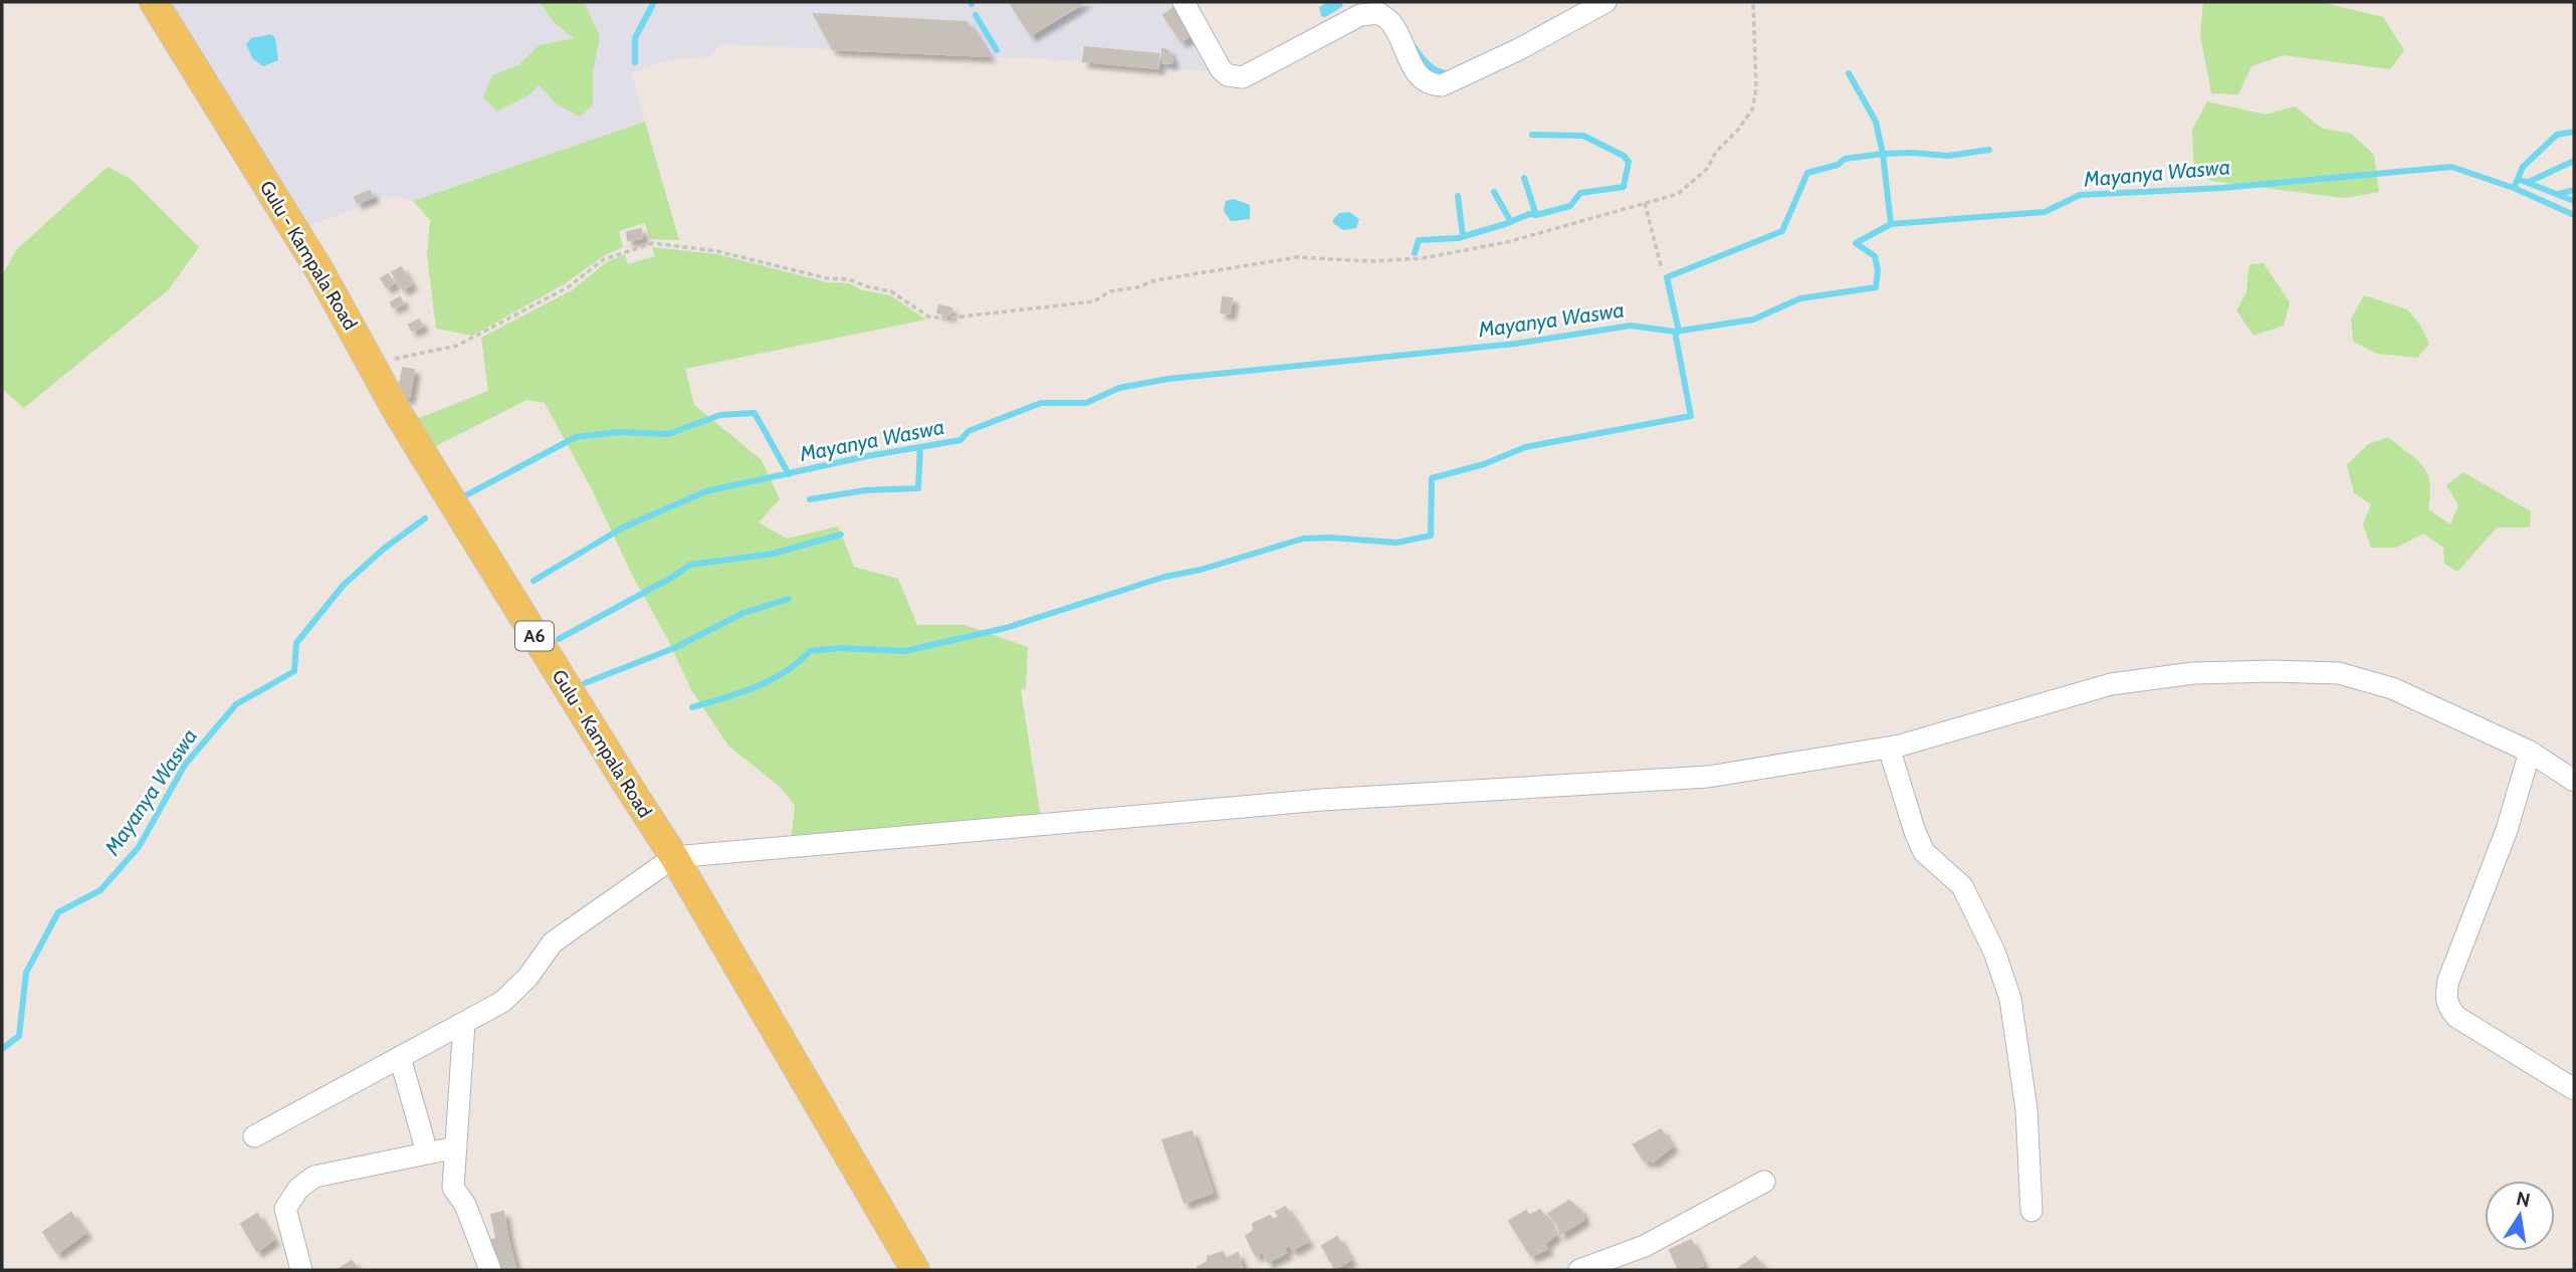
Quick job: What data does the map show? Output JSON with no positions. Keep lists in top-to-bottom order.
{
  "streets": {
    "main road": ["Gulu - Kampala Road", "A6"]
  },
  "water": ["Mayanya Waswa"],
  "north": "top"
}
